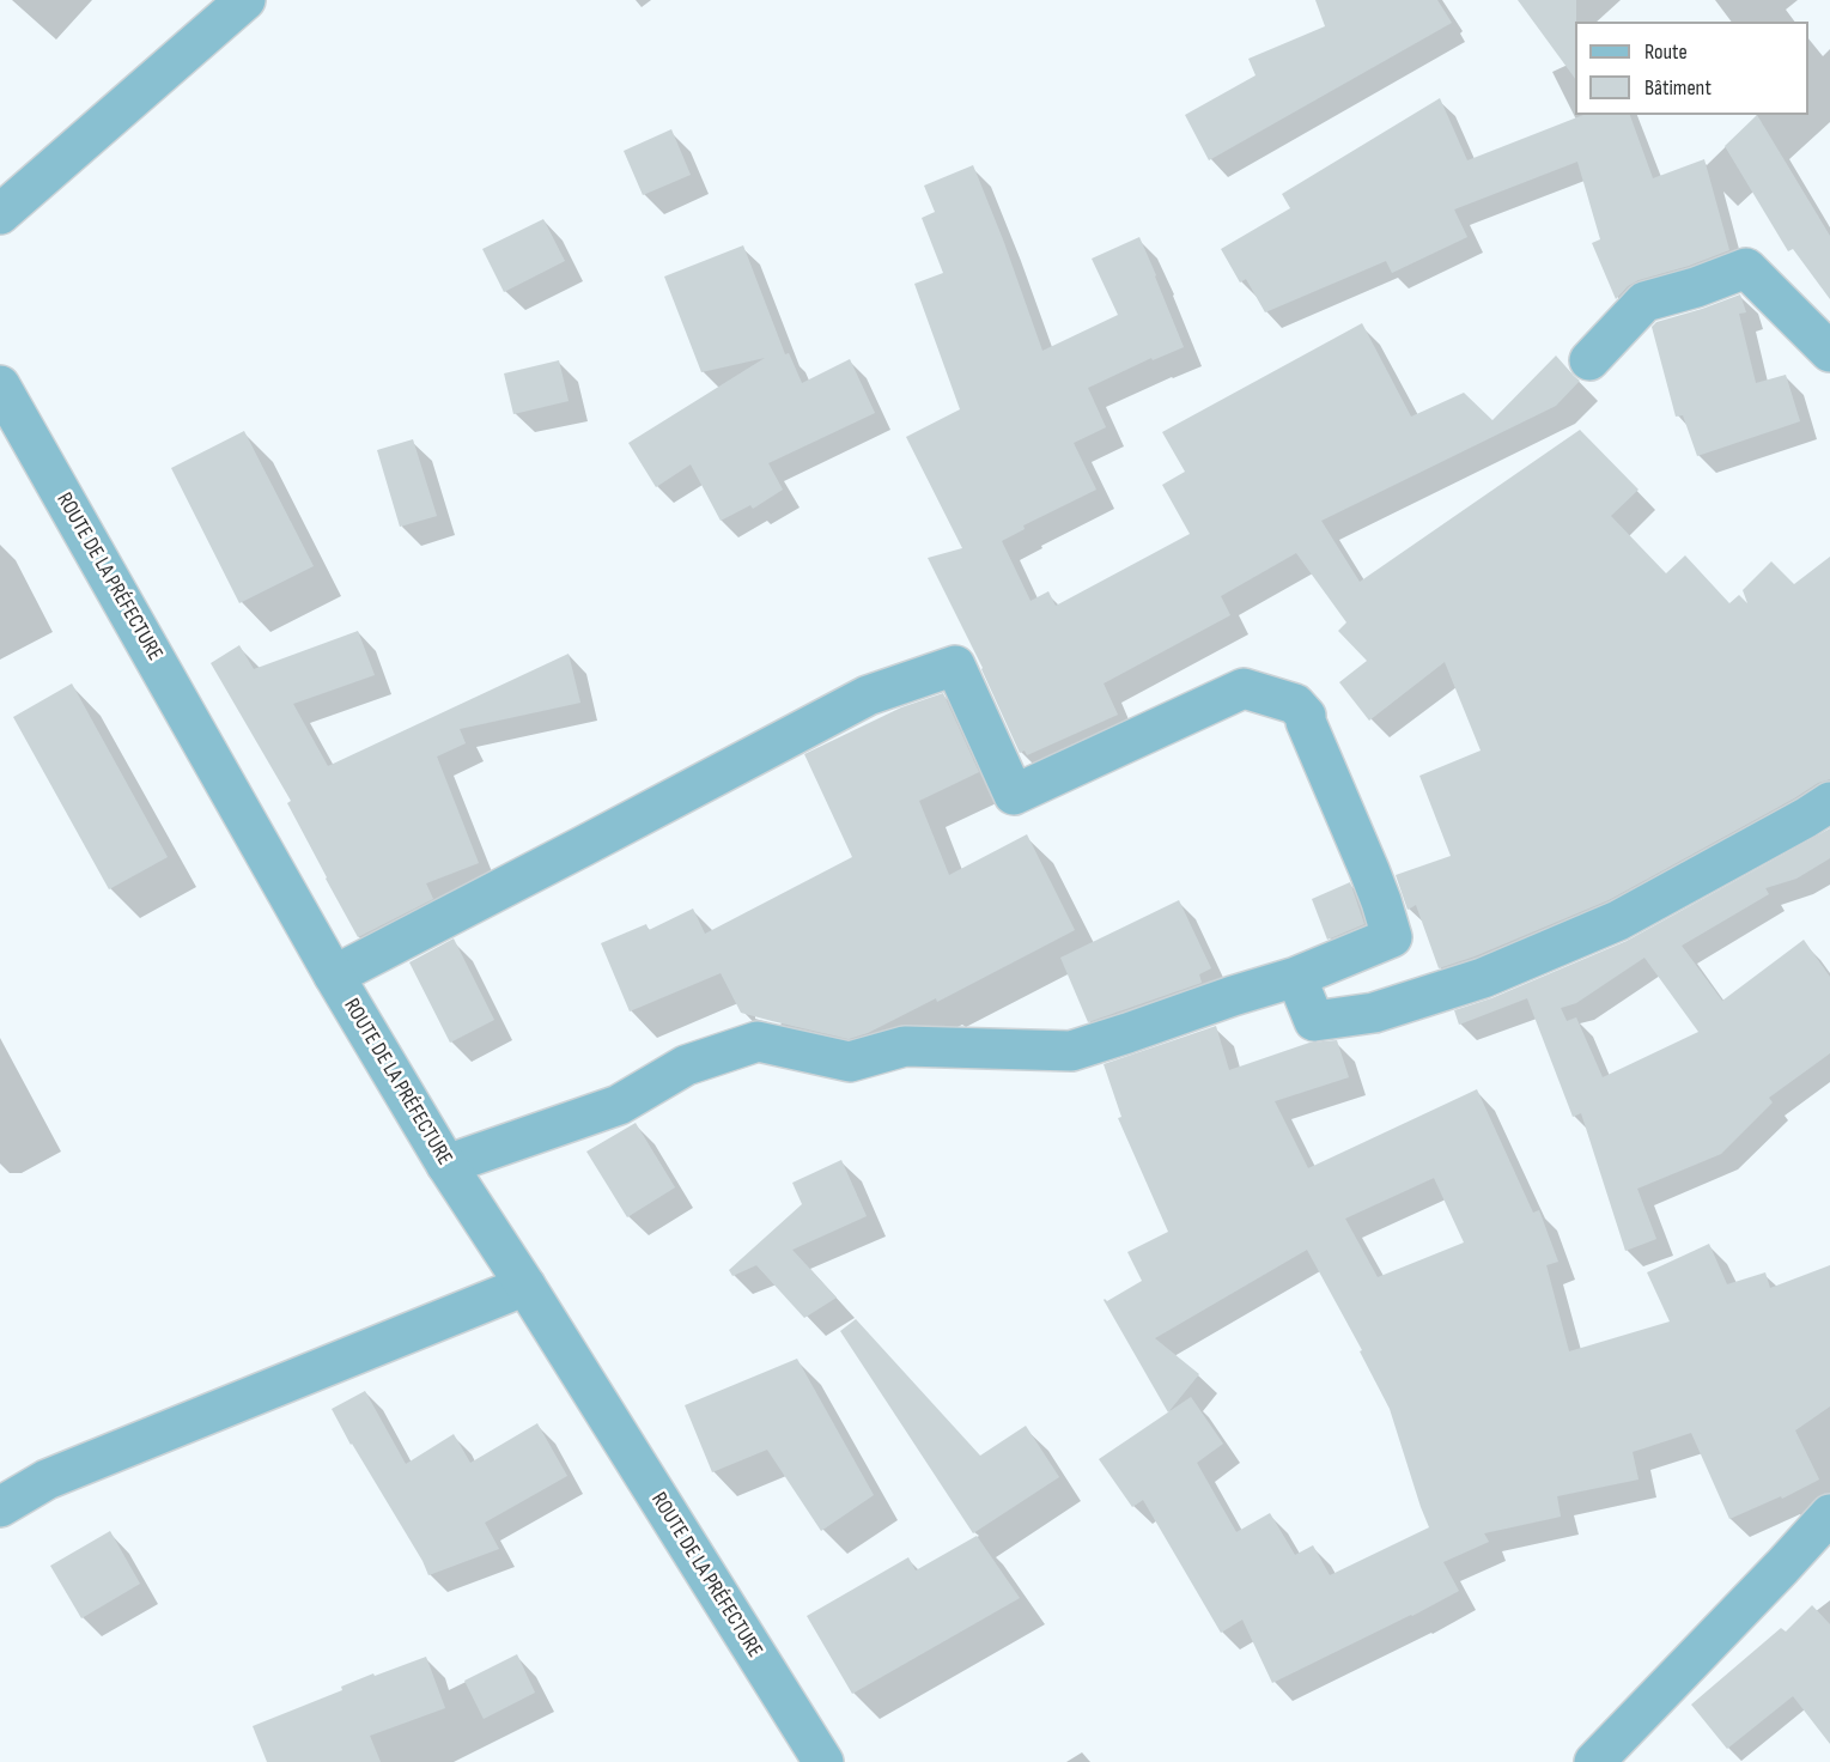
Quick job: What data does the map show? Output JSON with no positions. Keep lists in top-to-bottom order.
{
  "streets": {
    "street": ["ROUTE DE LA PRÉFECTURE"]
  },
  "legend": ["Route", "Bâtiment"]
}
